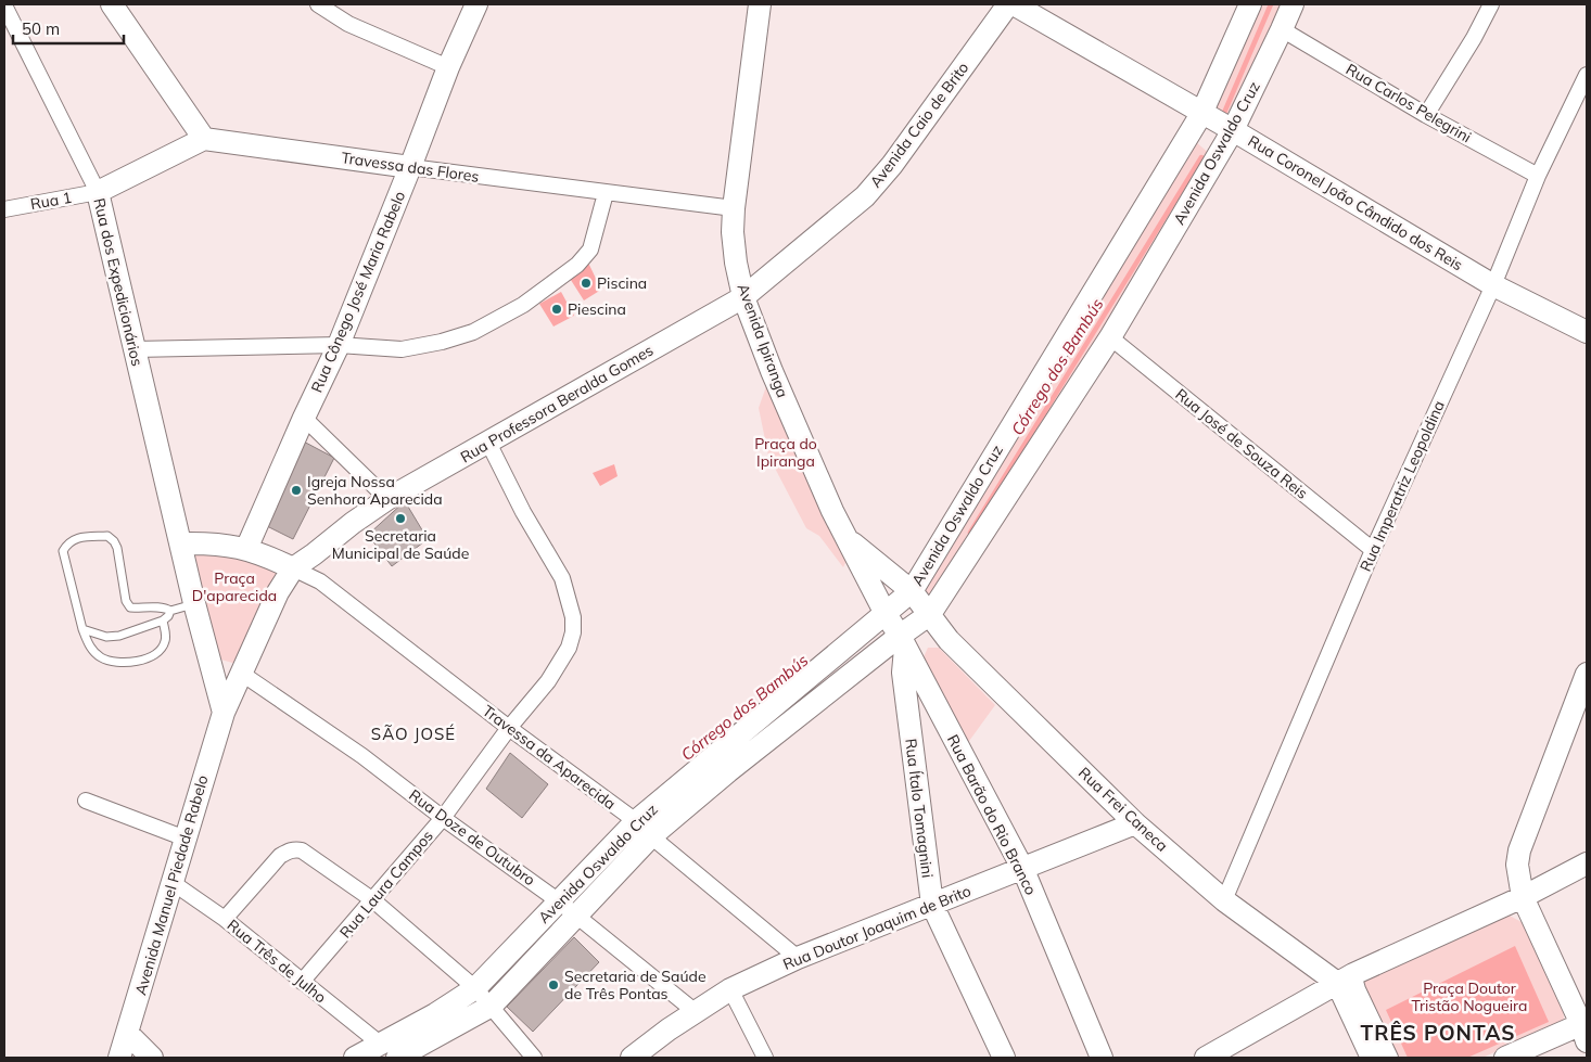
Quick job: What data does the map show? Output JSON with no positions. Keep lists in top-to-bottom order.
{
  "streets": {
    "street": [
      "Rua Carlos Pelegrini",
      "Avenida Caio de Brito",
      "Avenida Oswaldo Cruz",
      "Travessa das Flores",
      "Rua 1",
      "Rua Coronel João Cândido dos Reis",
      "Rua dos Expedicionários",
      "Rua Cônego José Maria Rabelo",
      "Avenida Ipiranga",
      "Rua Professora Beralda Gomes",
      "Rua José de Souza Reis",
      "Rua Imperatriz Leopoldina",
      "Travessa da Aparecida",
      "Rua Ítalo Tomagnini",
      "Rua Frei Caneca",
      "Rua Barão do Rio Branco",
      "Rua Doze de Outubro",
      "Rua Laura Campos",
      "Avenida Manuel Piedade Rabelo",
      "Rua Doutor Joaquim de Brito",
      "Rua Três de Julho"
    ]
  },
  "crossings": [
    ["Rua Carlos Pelegrini", "Avenida Oswaldo Cruz"],
    ["Rua Carlos Pelegrini", "Rua Imperatriz Leopoldina"],
    ["Avenida Caio de Brito", "Avenida Ipiranga"],
    ["Avenida Caio de Brito", "Rua Professora Beralda Gomes"],
    ["Avenida Oswaldo Cruz", "Rua Coronel João Cândido dos Reis"],
    ["Avenida Oswaldo Cruz", "Avenida Ipiranga"],
    ["Avenida Oswaldo Cruz", "Rua José de Souza Reis"],
    ["Avenida Oswaldo Cruz", "Travessa da Aparecida"],
    ["Avenida Oswaldo Cruz", "Rua Ítalo Tomagnini"],
    ["Avenida Oswaldo Cruz", "Rua Frei Caneca"],
    ["Avenida Oswaldo Cruz", "Rua Doze de Outubro"],
    ["Avenida Oswaldo Cruz", "Rua Três de Julho"],
    ["Travessa das Flores", "Rua Cônego José Maria Rabelo"],
    ["Travessa das Flores", "Avenida Ipiranga"],
    ["Rua 1", "Rua dos Expedicionários"],
    ["Rua Coronel João Cândido dos Reis", "Rua Imperatriz Leopoldina"],
    ["Avenida Ipiranga", "Rua Professora Beralda Gomes"],
    ["Avenida Ipiranga", "Rua Ítalo Tomagnini"],
    ["Avenida Ipiranga", "Rua Frei Caneca"],
    ["Rua Professora Beralda Gomes", "Travessa da Aparecida"],
    ["Rua Professora Beralda Gomes", "Rua Laura Campos"],
    ["Rua José de Souza Reis", "Rua Imperatriz Leopoldina"],
    ["Rua Imperatriz Leopoldina", "Rua Frei Caneca"],
    ["Travessa da Aparecida", "Rua Laura Campos"],
    ["Travessa da Aparecida", "Rua Doutor Joaquim de Brito"],
    ["Rua Ítalo Tomagnini", "Rua Barão do Rio Branco"],
    ["Rua Ítalo Tomagnini", "Rua Doutor Joaquim de Brito"],
    ["Rua Frei Caneca", "Rua Doutor Joaquim de Brito"],
    ["Rua Barão do Rio Branco", "Rua Doutor Joaquim de Brito"],
    ["Rua Doze de Outubro", "Rua Laura Campos"],
    ["Rua Doze de Outubro", "Rua Doutor Joaquim de Brito"],
    ["Rua Laura Campos", "Rua Três de Julho"],
    ["Avenida Manuel Piedade Rabelo", "Rua Três de Julho"]
  ],
  "districts": ["SÃO JOSÉ", "TRÊS PONTAS"],
  "water": ["Córrego dos Bambús"],
  "parks": ["Praça do Ipiranga", "Praça D'aparecida", "Praça Doutor Tristão Nogueira"],
  "places": [
    "Piscina",
    "Piescina",
    "Igreja Nossa Senhora Aparecida",
    "Secretaria Municipal de Saúde",
    "Secretaria de Saúde de Três Pontas"
  ],
  "scale_bar": "50 m"
}
